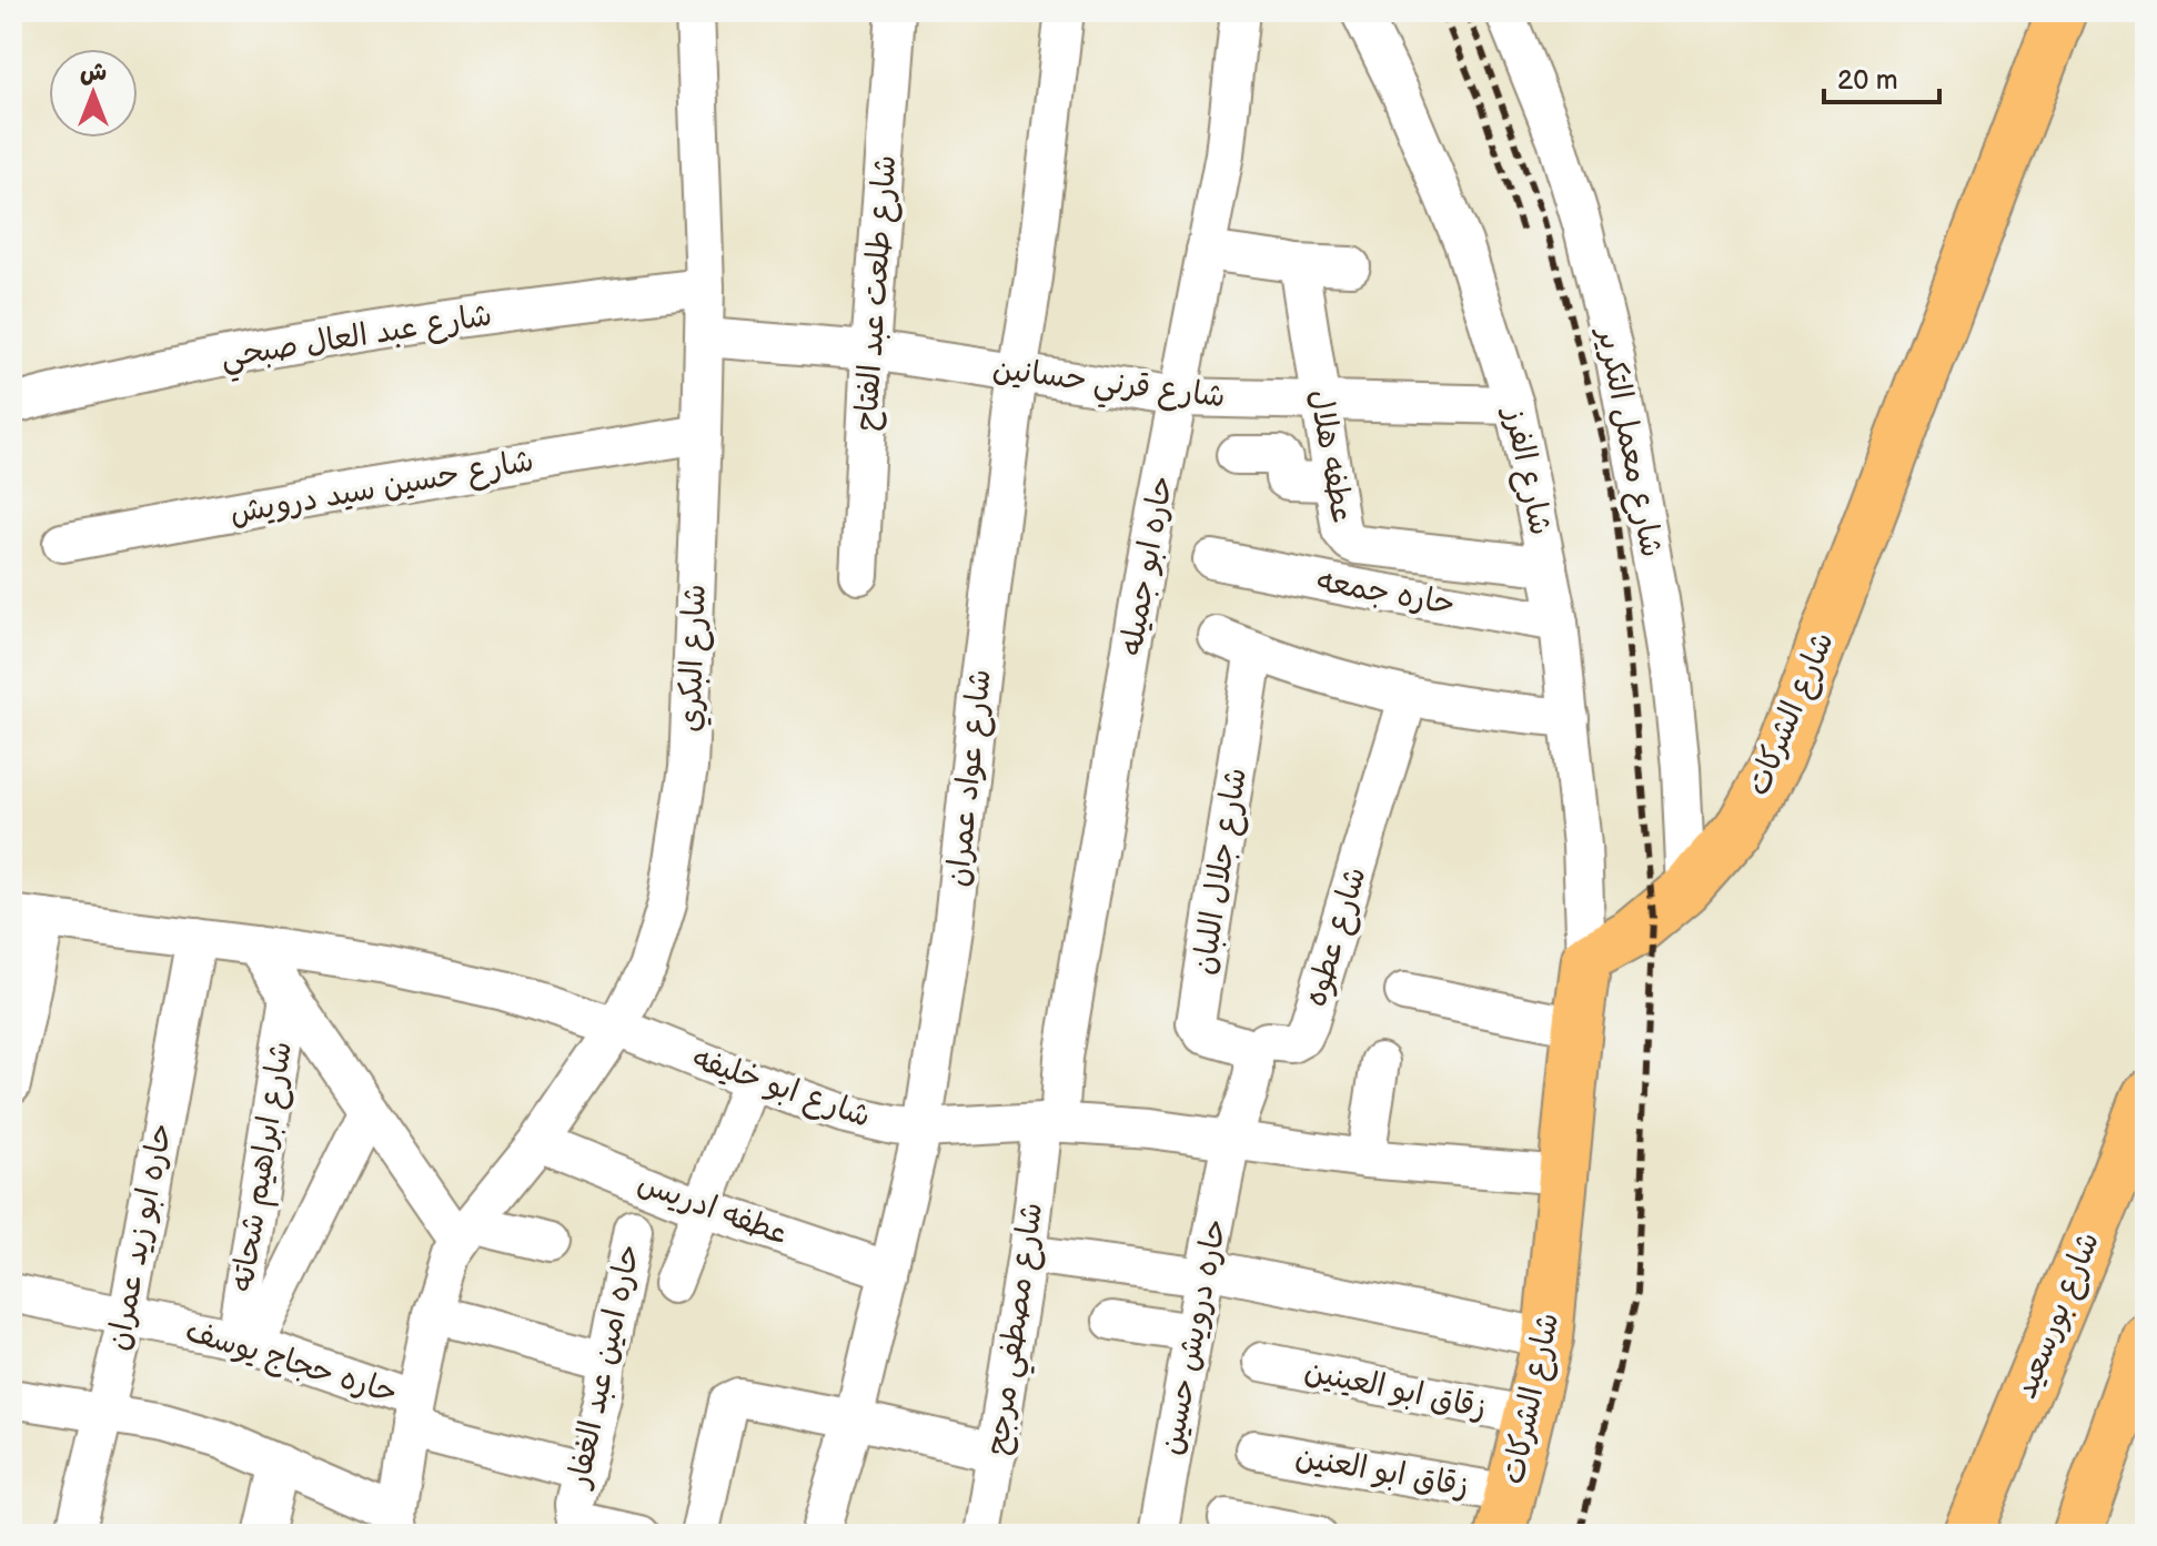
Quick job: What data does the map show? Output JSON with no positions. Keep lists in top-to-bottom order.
{
  "streets": {
    "main road": ["شارع الشركات", "شارع بورسعيد"],
    "street": [
      "شارع طلعت عبد الفتاح",
      "شارع عبد العال صبحي",
      "شارع قرني حسانين",
      "شارع معمل التكرير",
      "عطفه هلال",
      "شارع الفرز",
      "شارع حسين سيد درويش",
      "حاره ابو جميله",
      "حاره جمعه",
      "شارع البكري",
      "شارع عواد عمران",
      "شارع جلال اللبان",
      "شارع عطوه",
      "شارع ابو خليفه",
      "شارع ابراهيم شحاته",
      "عطفه ادريس",
      "حاره ابو زيد عمران",
      "شارع مصطفي مرجح",
      "حاره درويش حسين",
      "حاره حجاج يوسف",
      "حاره امين عبد الغفار",
      "زقاق ابو العينين",
      "زقاق ابو العنين"
    ]
  },
  "crossings": [
    ["شارع طلعت عبد الفتاح", "شارع قرني حسانين"],
    ["شارع عبد العال صبحي", "شارع البكري"],
    ["شارع قرني حسانين", "عطفه هلال"],
    ["شارع قرني حسانين", "شارع الفرز"],
    ["شارع قرني حسانين", "حاره ابو جميله"],
    ["شارع قرني حسانين", "شارع البكري"],
    ["شارع قرني حسانين", "شارع عواد عمران"],
    ["شارع معمل التكرير", "شارع الشركات"],
    ["عطفه هلال", "شارع الفرز"],
    ["شارع الفرز", "حاره جمعه"],
    ["شارع الفرز", "شارع الشركات"],
    ["شارع حسين سيد درويش", "شارع البكري"],
    ["حاره ابو جميله", "شارع ابو خليفه"],
    ["حاره ابو جميله", "شارع مصطفي مرجح"],
    ["شارع البكري", "شارع ابو خليفه"],
    ["شارع البكري", "عطفه ادريس"],
    ["شارع البكري", "حاره حجاج يوسف"],
    ["شارع الشركات", "شارع ابو خليفه"],
    ["شارع الشركات", "زقاق ابو العينين"],
    ["شارع الشركات", "زقاق ابو العنين"],
    ["شارع عواد عمران", "شارع ابو خليفه"],
    ["شارع عواد عمران", "عطفه ادريس"],
    ["شارع جلال اللبان", "شارع عطوه"],
    ["شارع ابو خليفه", "حاره ابو زيد عمران"],
    ["شارع ابو خليفه", "شارع مصطفي مرجح"],
    ["شارع ابو خليفه", "حاره درويش حسين"],
    ["شارع ابراهيم شحاته", "حاره حجاج يوسف"],
    ["حاره ابو زيد عمران", "حاره حجاج يوسف"],
    ["حاره حجاج يوسف", "حاره امين عبد الغفار"]
  ],
  "scale_bar": "20 m",
  "north": "top"
}
